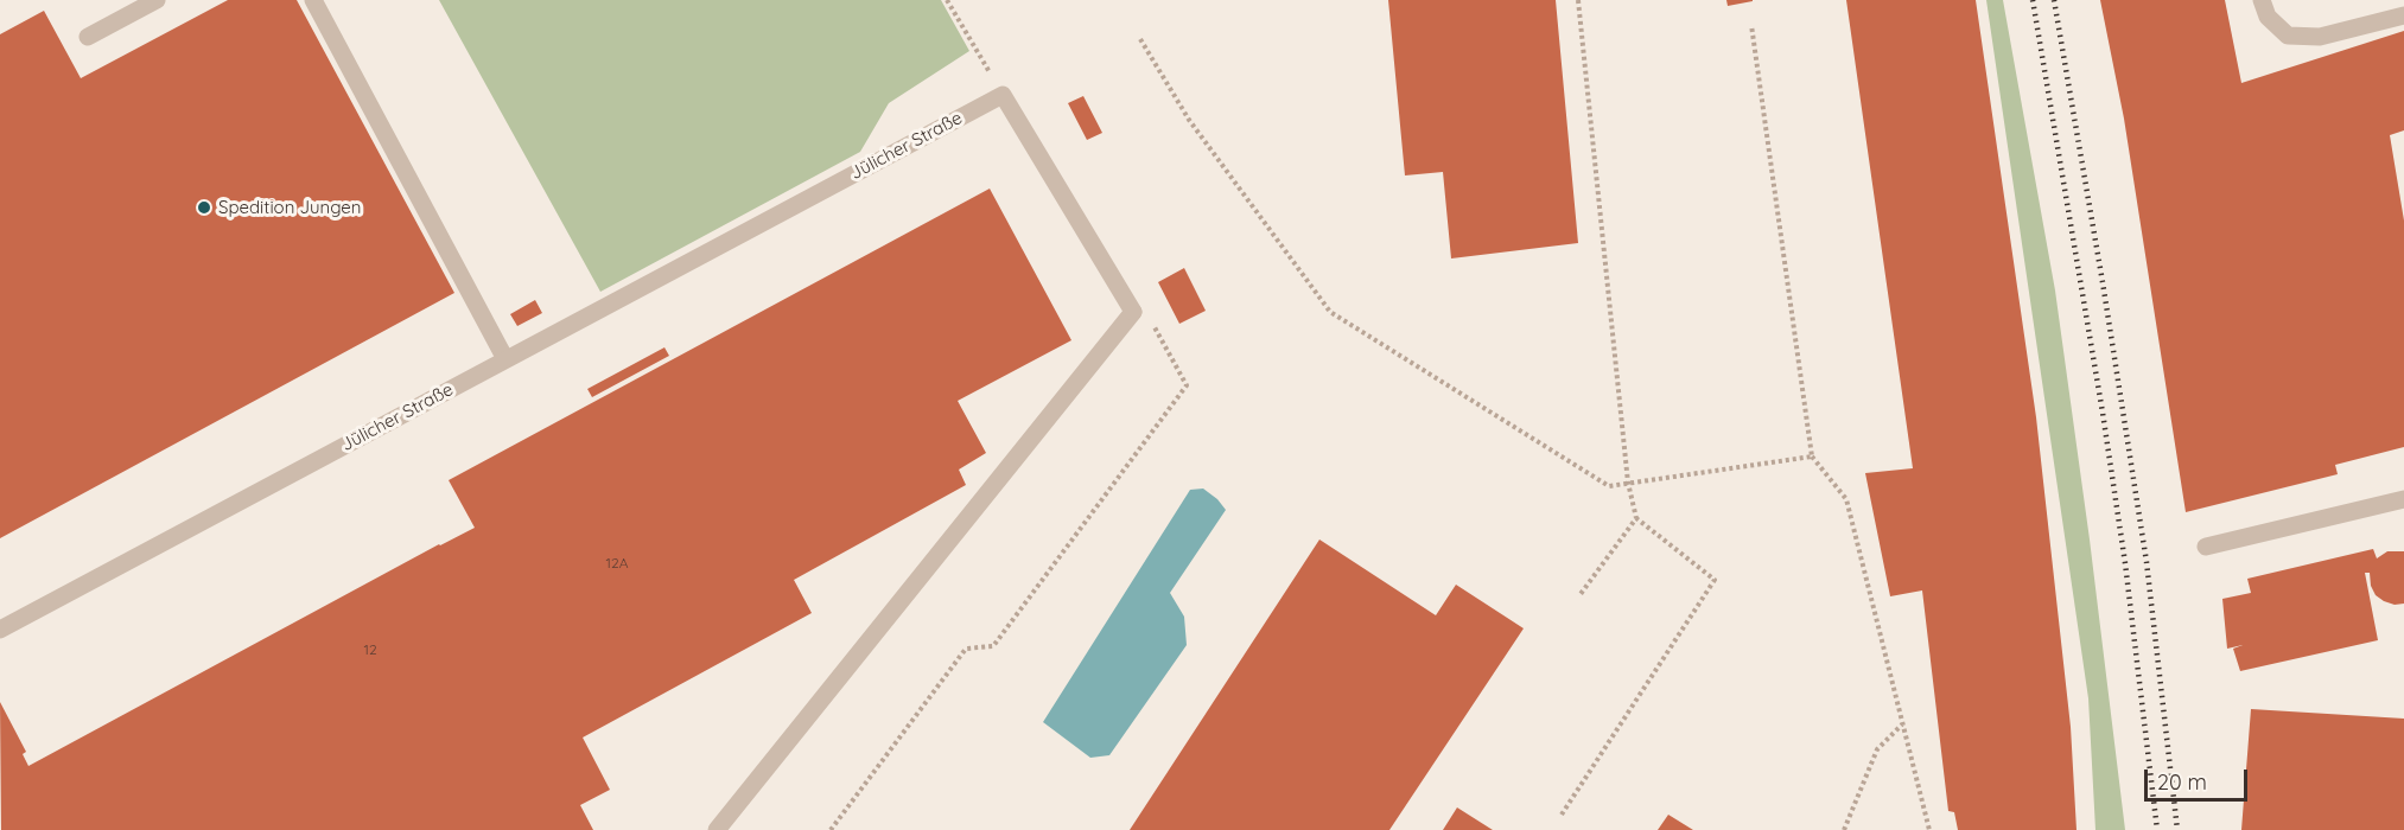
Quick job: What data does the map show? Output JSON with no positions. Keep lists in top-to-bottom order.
{
  "streets": {
    "street": ["Jülicher Straße"]
  },
  "places": ["Spedition Jungen"],
  "house_numbers": ["12A", "12"],
  "scale_bar": "20 m"
}
